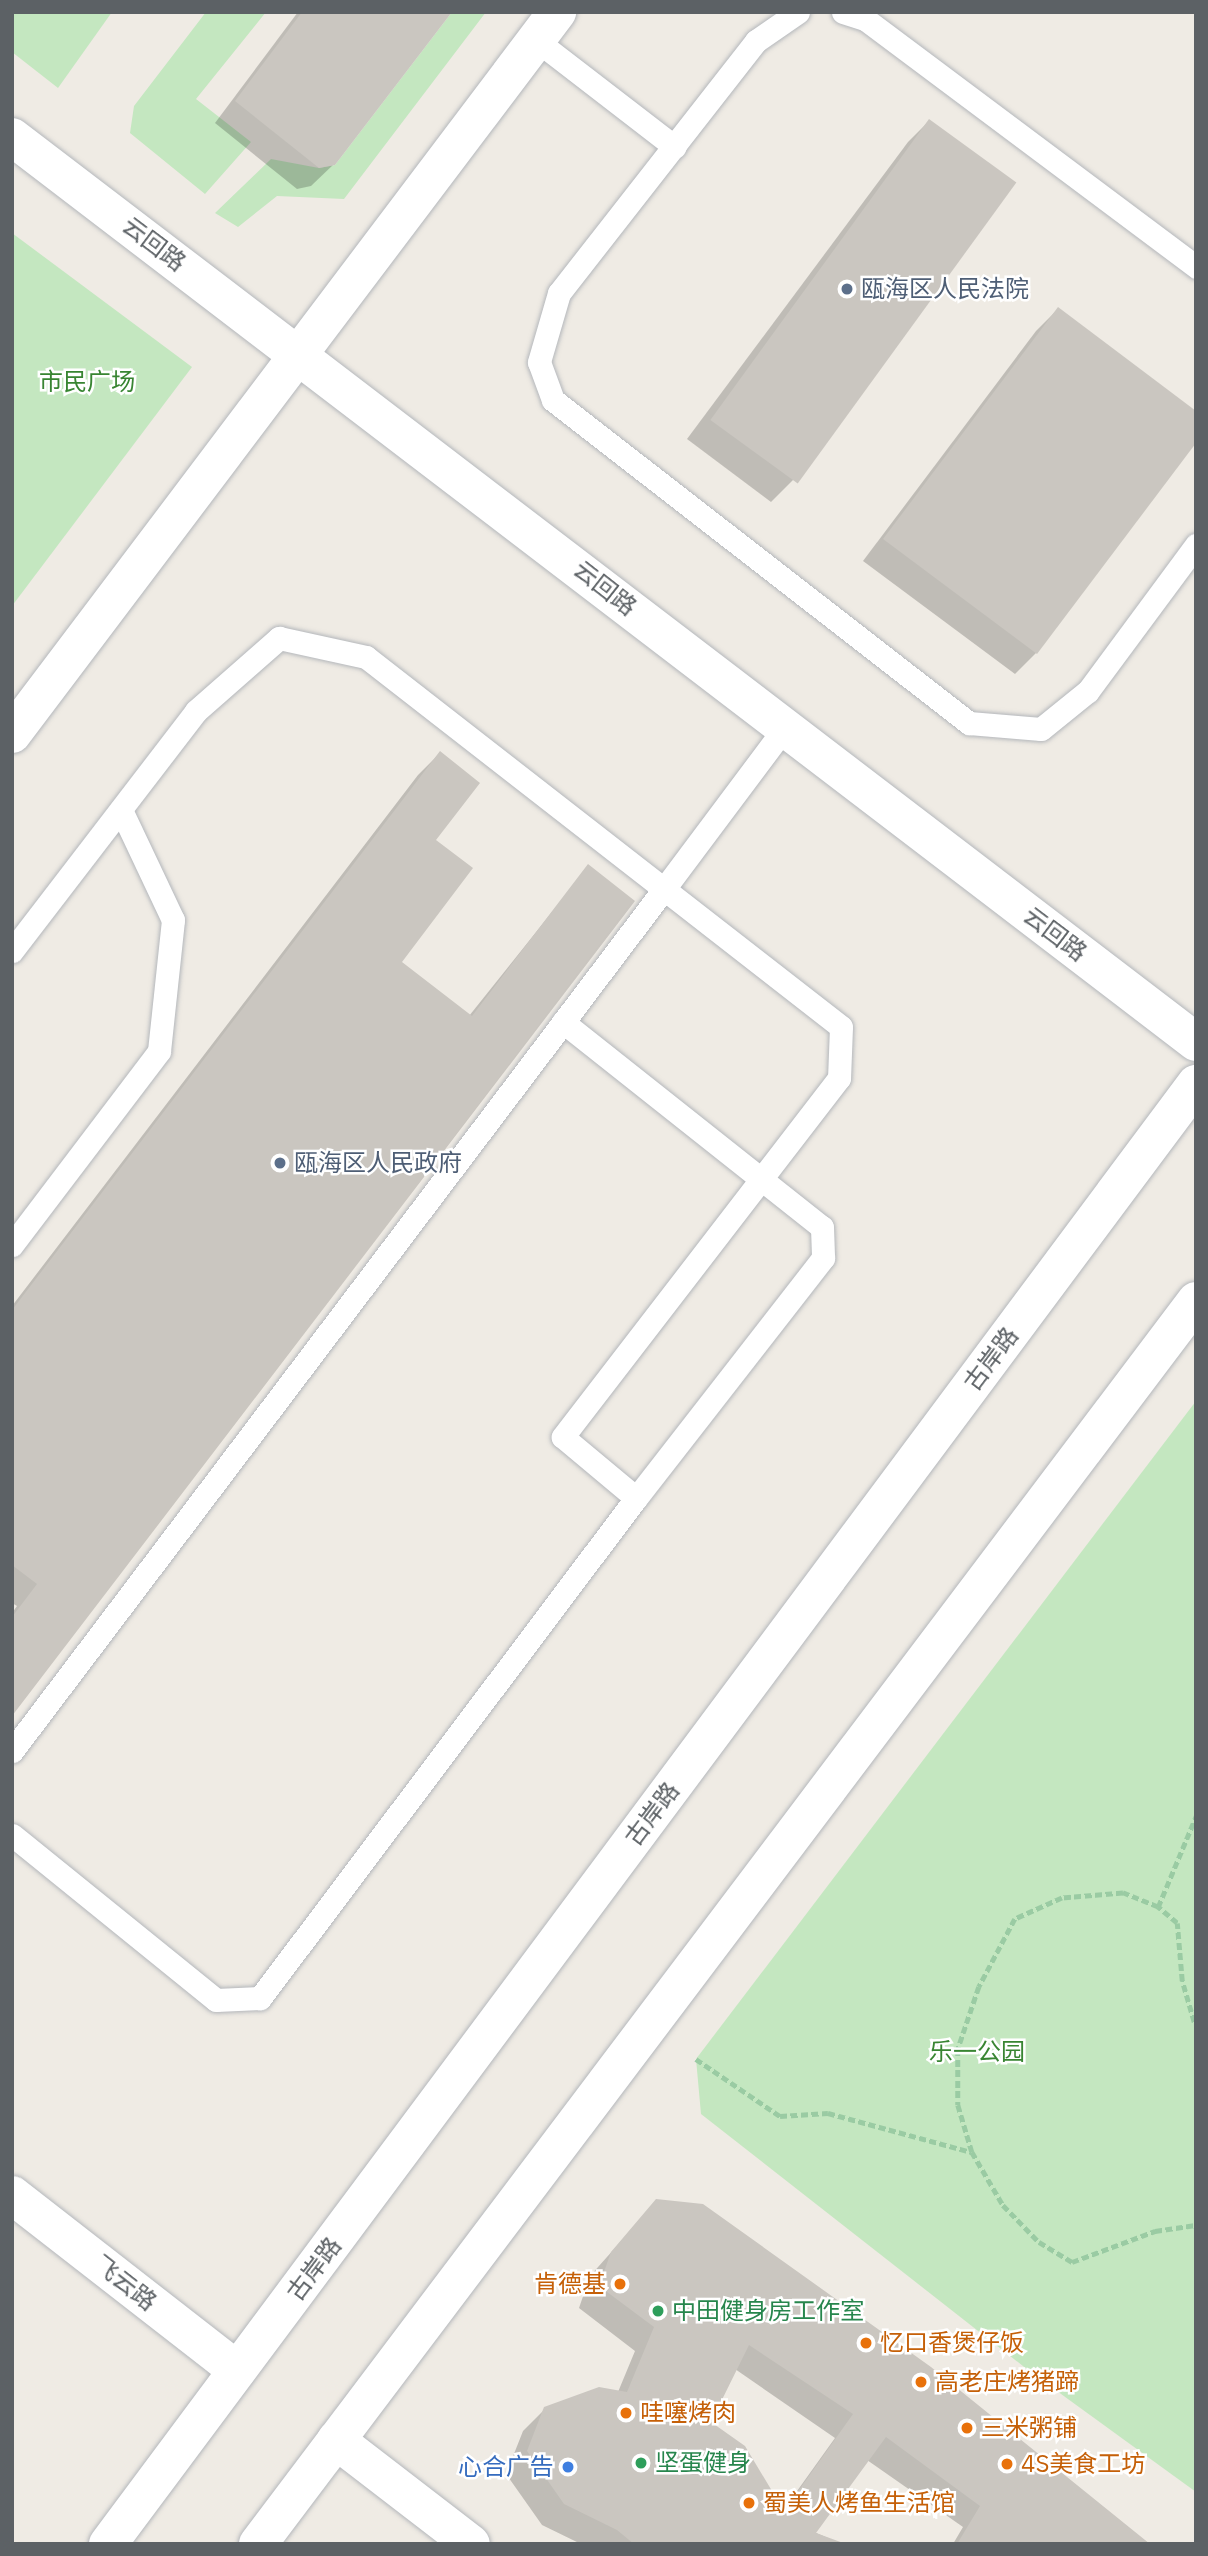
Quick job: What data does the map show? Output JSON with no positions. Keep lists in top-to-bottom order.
{
  "streets": {
    "street": ["云回路", "古岸路", "飞云路"]
  },
  "crossings": [
    ["古岸路", "飞云路"]
  ],
  "parks": ["市民广场", "乐一公园"],
  "places": [
    "瓯海区人民法院",
    "瓯海区人民政府",
    "肯德基",
    "中田健身房工作室",
    "忆口香煲仔饭",
    "高老庄烤猪蹄",
    "哇噻烤肉",
    "三米粥铺",
    "坚蛋健身",
    "4S美食工坊",
    "心合广告",
    "蜀美人烤鱼生活馆"
  ]
}
